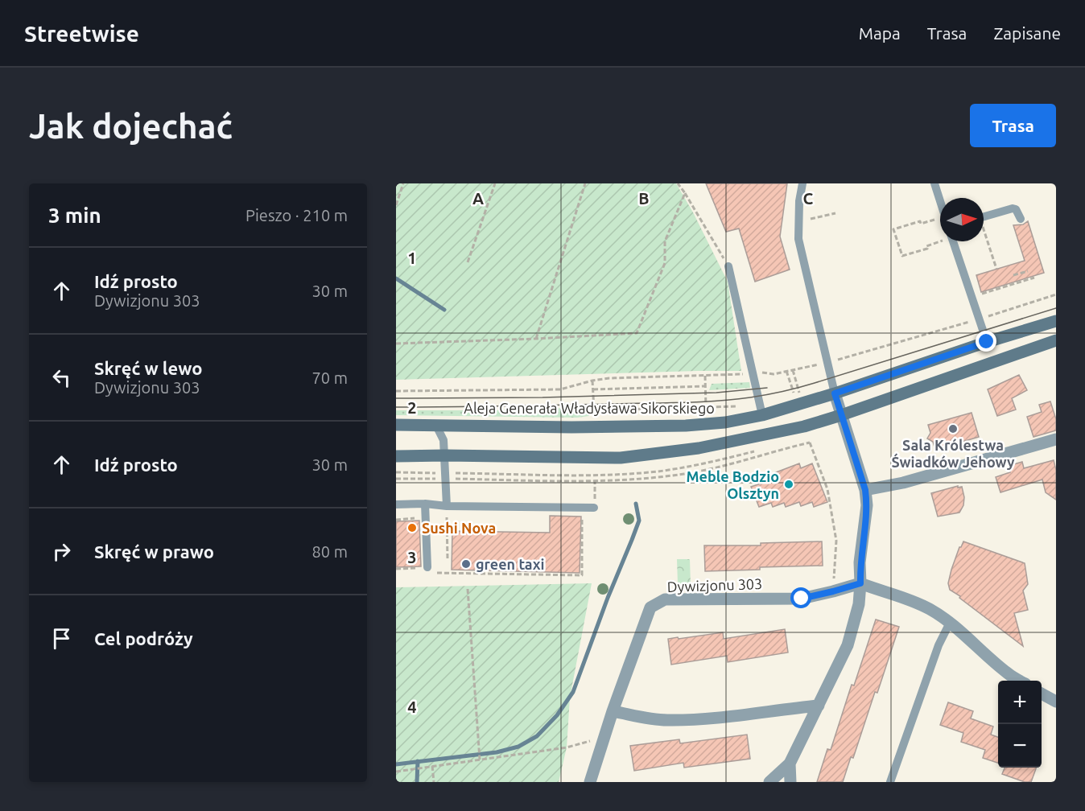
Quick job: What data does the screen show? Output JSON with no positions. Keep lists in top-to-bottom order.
{
  "streets": {
    "main road": ["Aleja Generała Władysława Sikorskiego"],
    "street": ["Dywizjonu 303"]
  },
  "places": [
    "Sala Królestwa Świadków Jehowy",
    "Meble Bodzio Olsztyn",
    "Sushi Nova",
    "green taxi"
  ],
  "north": "right",
  "page": {
    "header": "Streetwise",
    "nav": ["Mapa", "Trasa", "Zapisane"],
    "buttons": "Trasa",
    "title": "Jak dojechać",
    "heading": ["3 min", "Pieszo · 210 m"],
    "list": [
      ["Idź prosto", "Dywizjonu 303", "30 m"],
      ["Skręć w lewo", "Dywizjonu 303", "70 m"],
      ["Idź prosto", "30 m"],
      ["Skręć w prawo", "80 m"],
      "Cel podróży"
    ],
    "map_buttons": ["+", "−"]
  },
  "grid": {
    "columns": ["A", "B", "C"],
    "rows": [
      "1",
      "2",
      "3",
      "4"
    ]
  }
}
